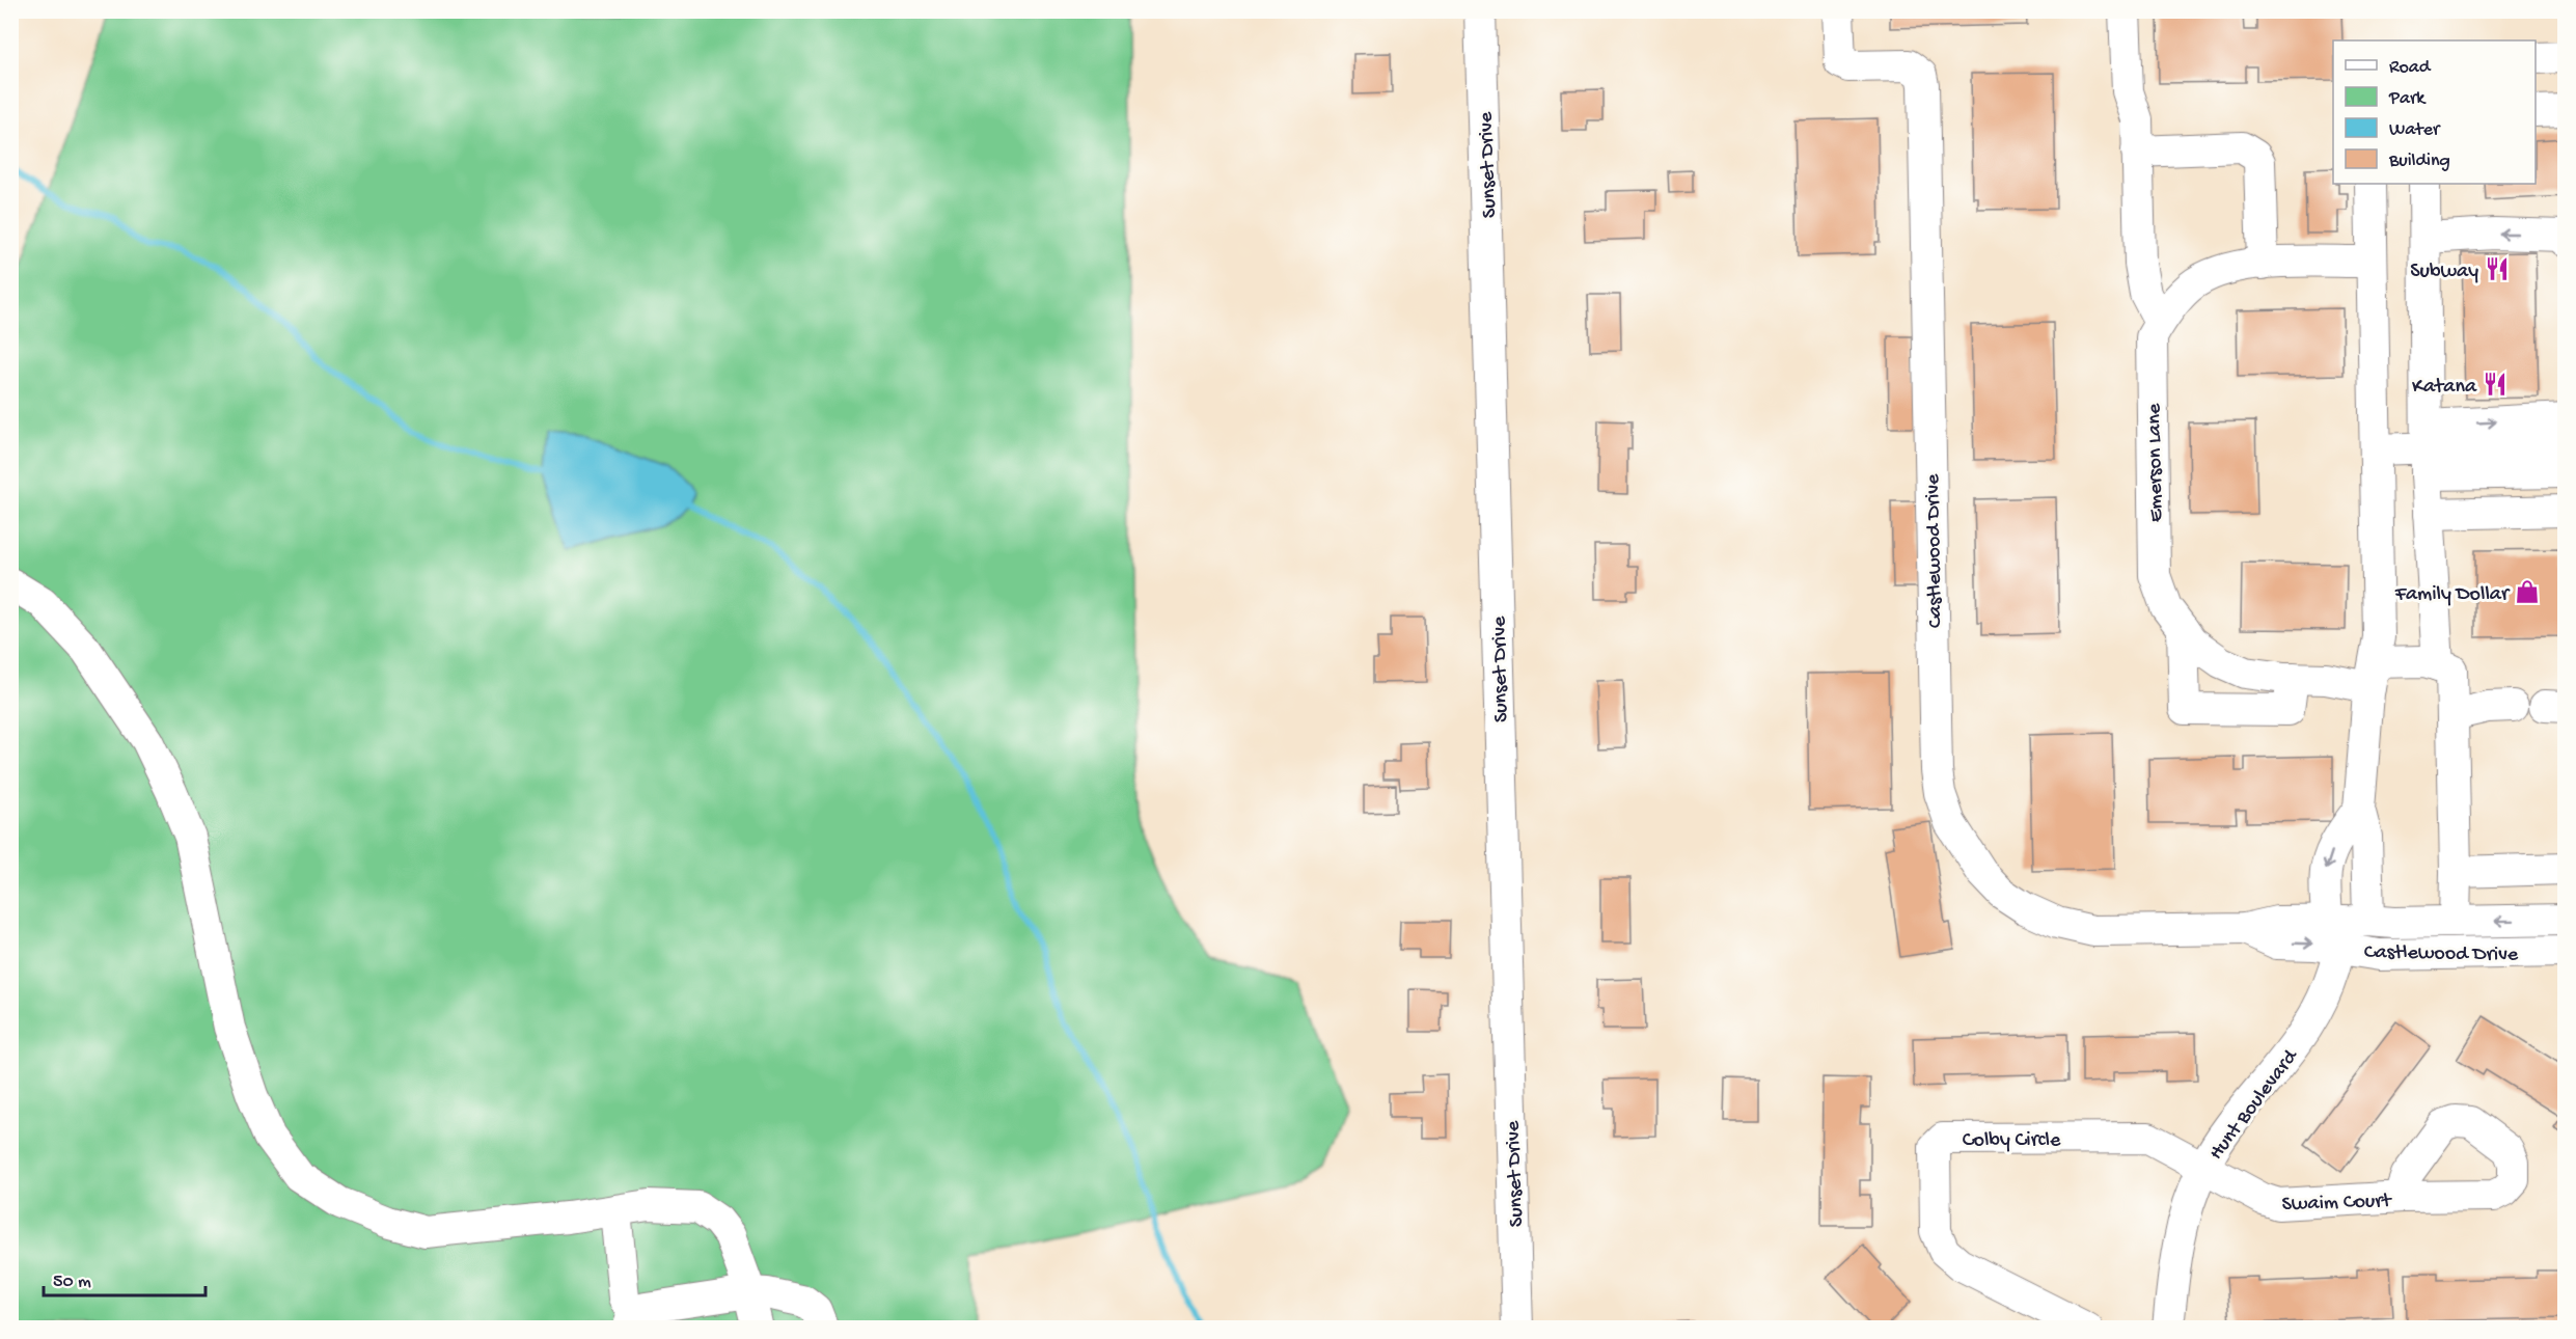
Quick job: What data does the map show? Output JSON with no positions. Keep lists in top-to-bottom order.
{
  "streets": {
    "street": [
      "Sunset Drive",
      "Emerson Lane",
      "Castlewood Drive",
      "Hunt Boulevard",
      "Colby Circle",
      "Swaim Court"
    ]
  },
  "crossings": [
    ["Castlewood Drive", "Hunt Boulevard"],
    ["Hunt Boulevard", "Colby Circle"],
    ["Hunt Boulevard", "Swaim Court"],
    ["Colby Circle", "Swaim Court"]
  ],
  "places": {
    "restaurant": ["Subway", "Katana"],
    "shop": ["Family Dollar"]
  },
  "legend": [
    "Road",
    "Park",
    "Water",
    "Building"
  ],
  "scale_bar": "50 m"
}
